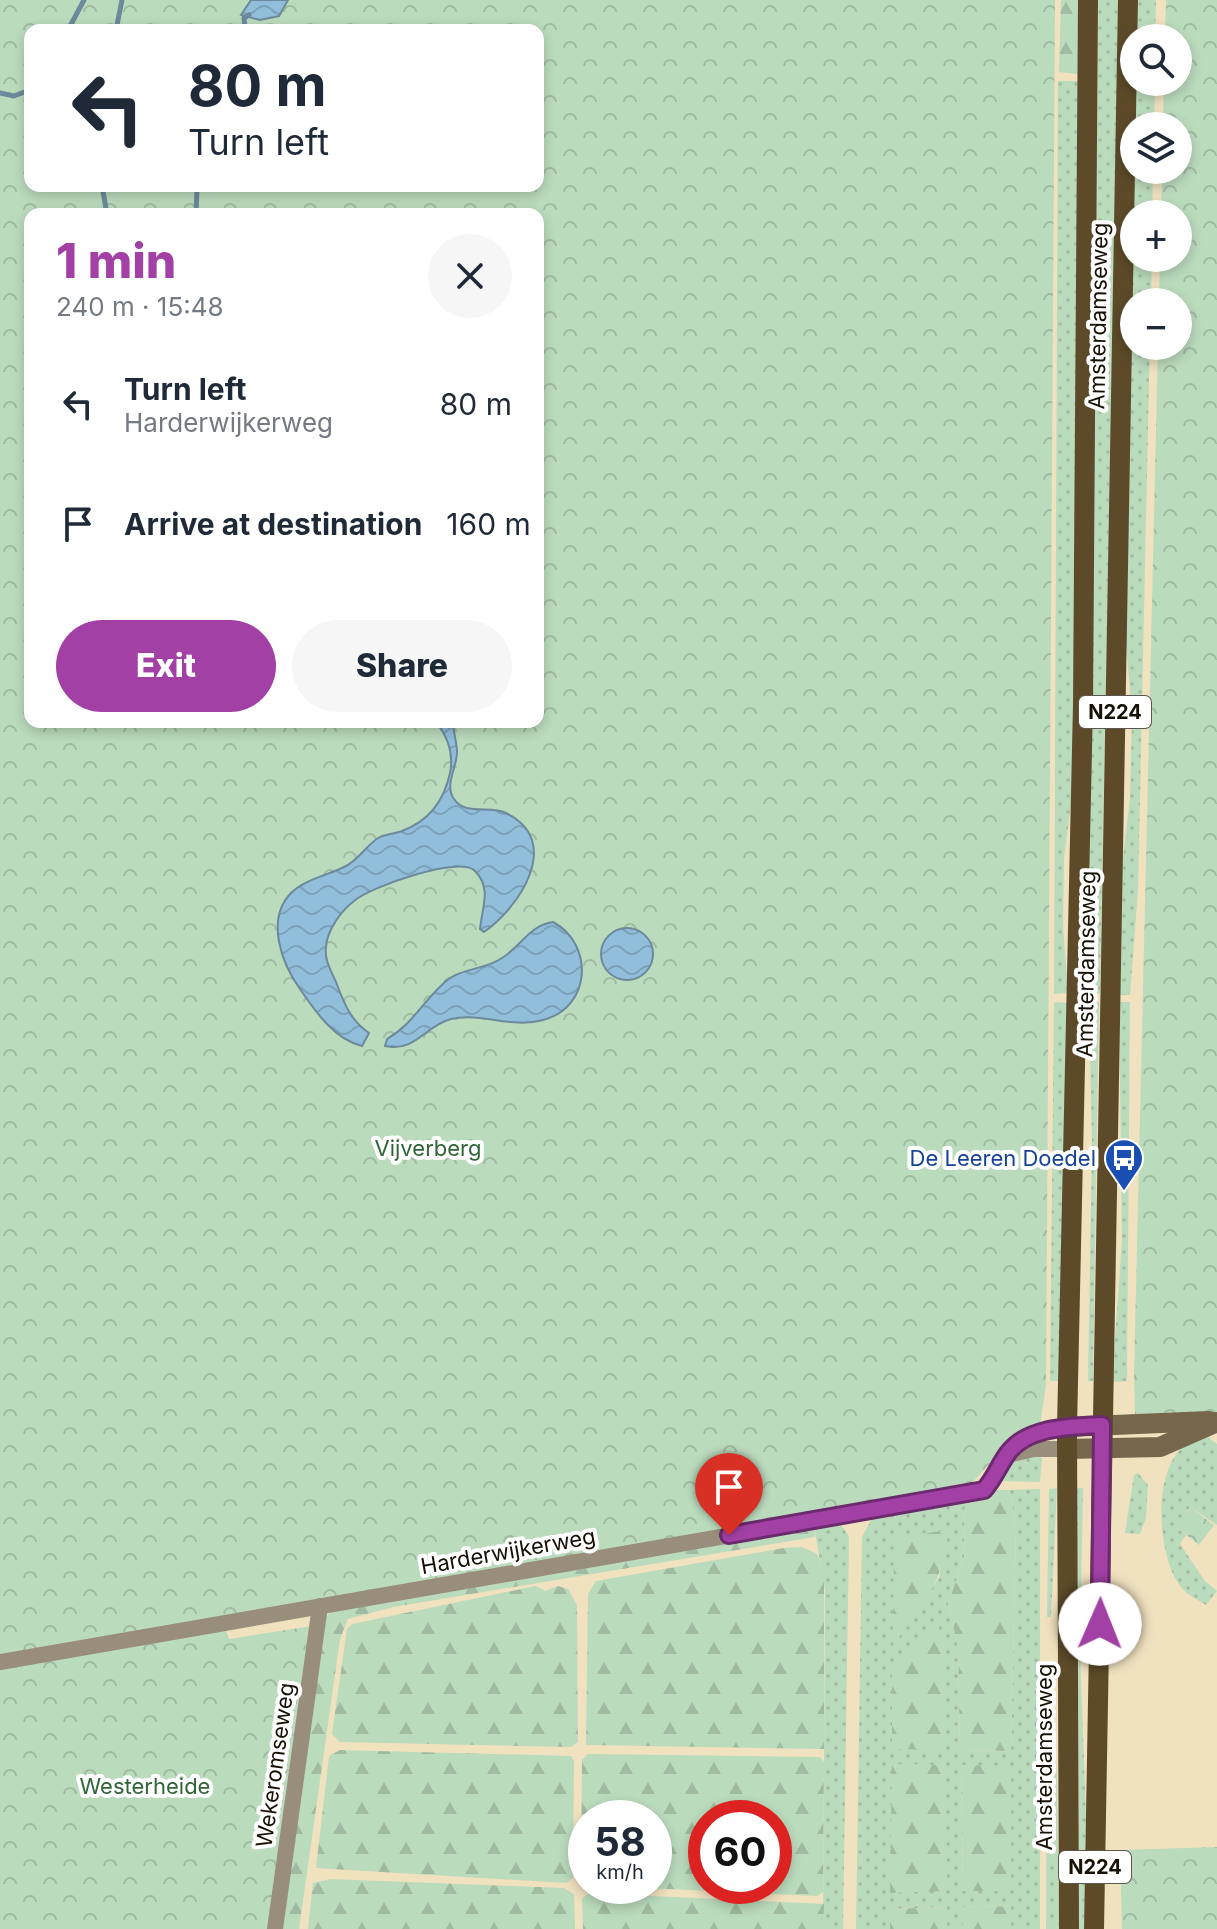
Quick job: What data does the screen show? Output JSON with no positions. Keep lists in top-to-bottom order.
{
  "streets": {
    "main road": ["Amsterdamseweg", "N224"],
    "street": ["Harderwijkerweg", "Wekeromseweg"]
  },
  "crossings": [
    ["Amsterdamseweg", "Harderwijkerweg"],
    ["Harderwijkerweg", "Wekeromseweg"]
  ],
  "parks": ["Vijverberg", "Westerheide"],
  "places": {
    "bus stop": ["De Leeren Doedel"]
  },
  "page": {
    "map_buttons": ["+", "−"],
    "turn": ["80 m", "Turn left"],
    "heading": ["1 min", "240 m · 15:48"],
    "list": [
      {
        "name": "Turn left",
        "note": "Harderwijkerweg",
        "value": "80 m"
      },
      {
        "name": "Arrive at destination",
        "value": "160 m"
      }
    ],
    "buttons": ["Exit", "Share"],
    "speed": "58 km/h",
    "limit": "60"
  }
}
